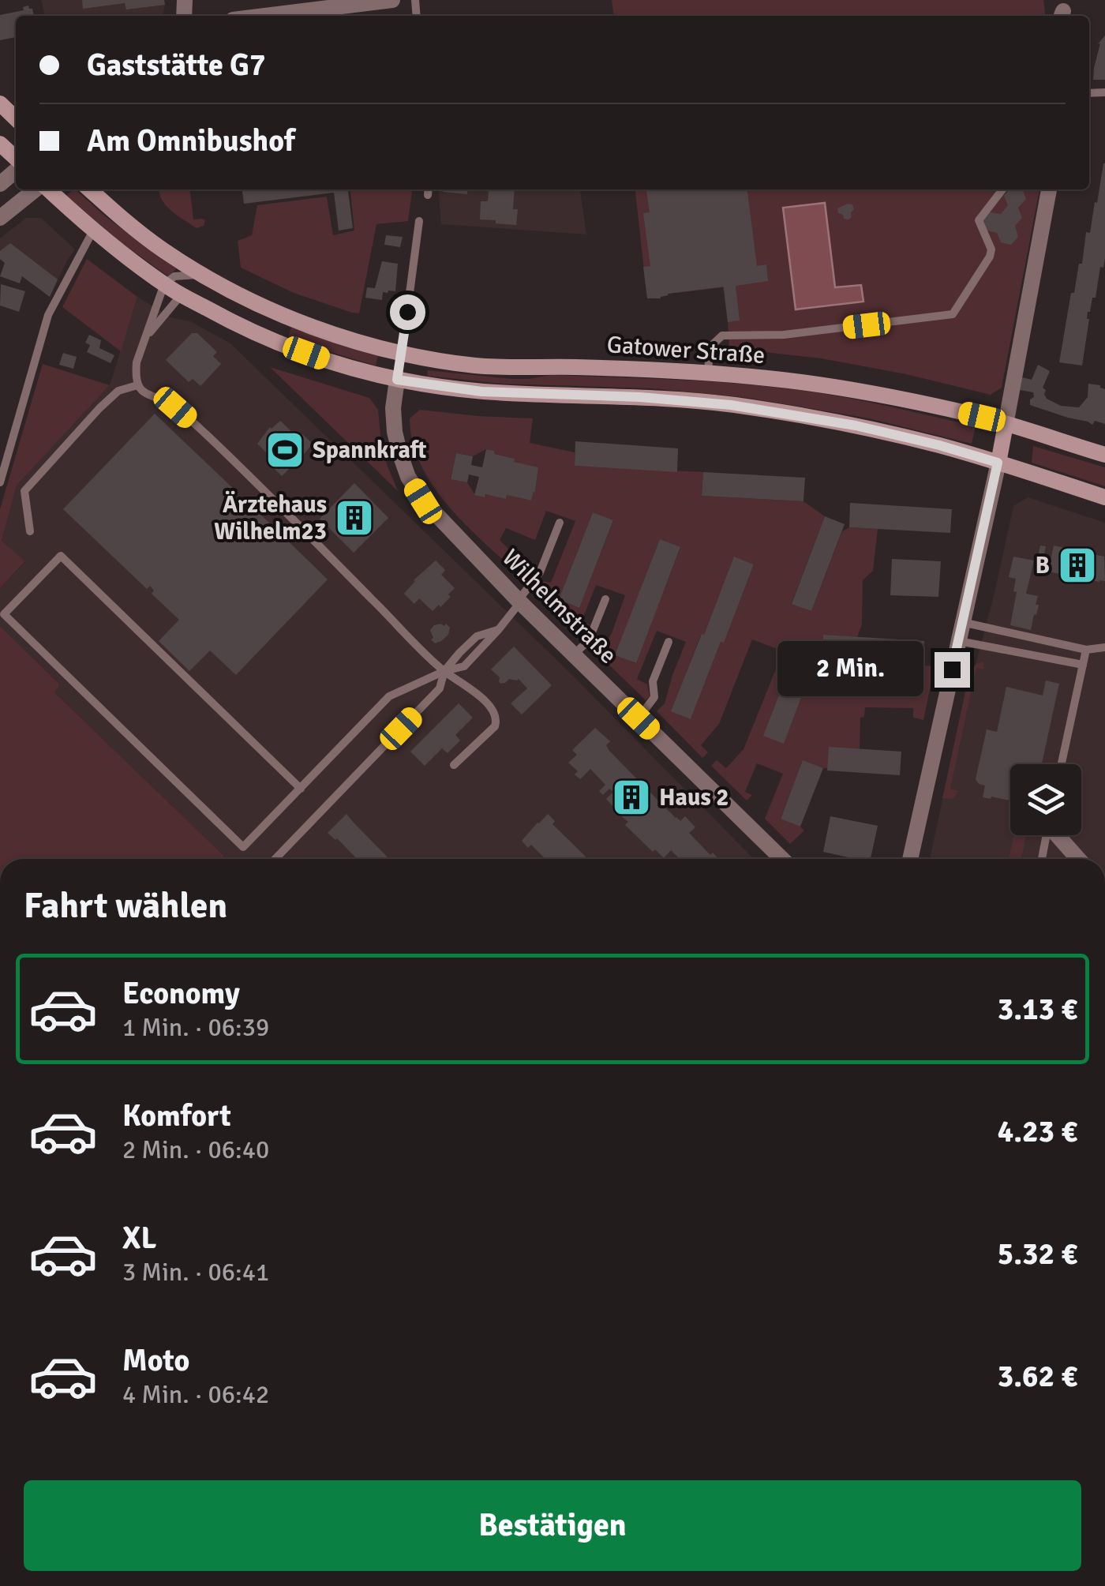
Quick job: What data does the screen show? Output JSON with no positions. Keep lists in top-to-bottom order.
{
  "streets": {
    "main road": ["Gatower Straße", "Wilhelmstraße"]
  },
  "crossings": [
    ["Gatower Straße", "Wilhelmstraße"]
  ],
  "places": {
    "sports": ["Spannkraft"],
    "building": ["Ärztehaus Wilhelm23", "B", "Haus 2"]
  },
  "page": {
    "banner": ["Gaststätte G7", "Am Omnibushof"],
    "bubble": "2 Min.",
    "heading": "Fahrt wählen",
    "list": [
      {
        "name": "Economy",
        "note": "1 Min. · 06:39",
        "value": "3.13 €"
      },
      {
        "name": "Komfort",
        "note": "2 Min. · 06:40",
        "value": "4.23 €"
      },
      {
        "name": "XL",
        "note": "3 Min. · 06:41",
        "value": "5.32 €"
      },
      {
        "name": "Moto",
        "note": "4 Min. · 06:42",
        "value": "3.62 €"
      }
    ],
    "buttons": "Bestätigen"
  }
}
